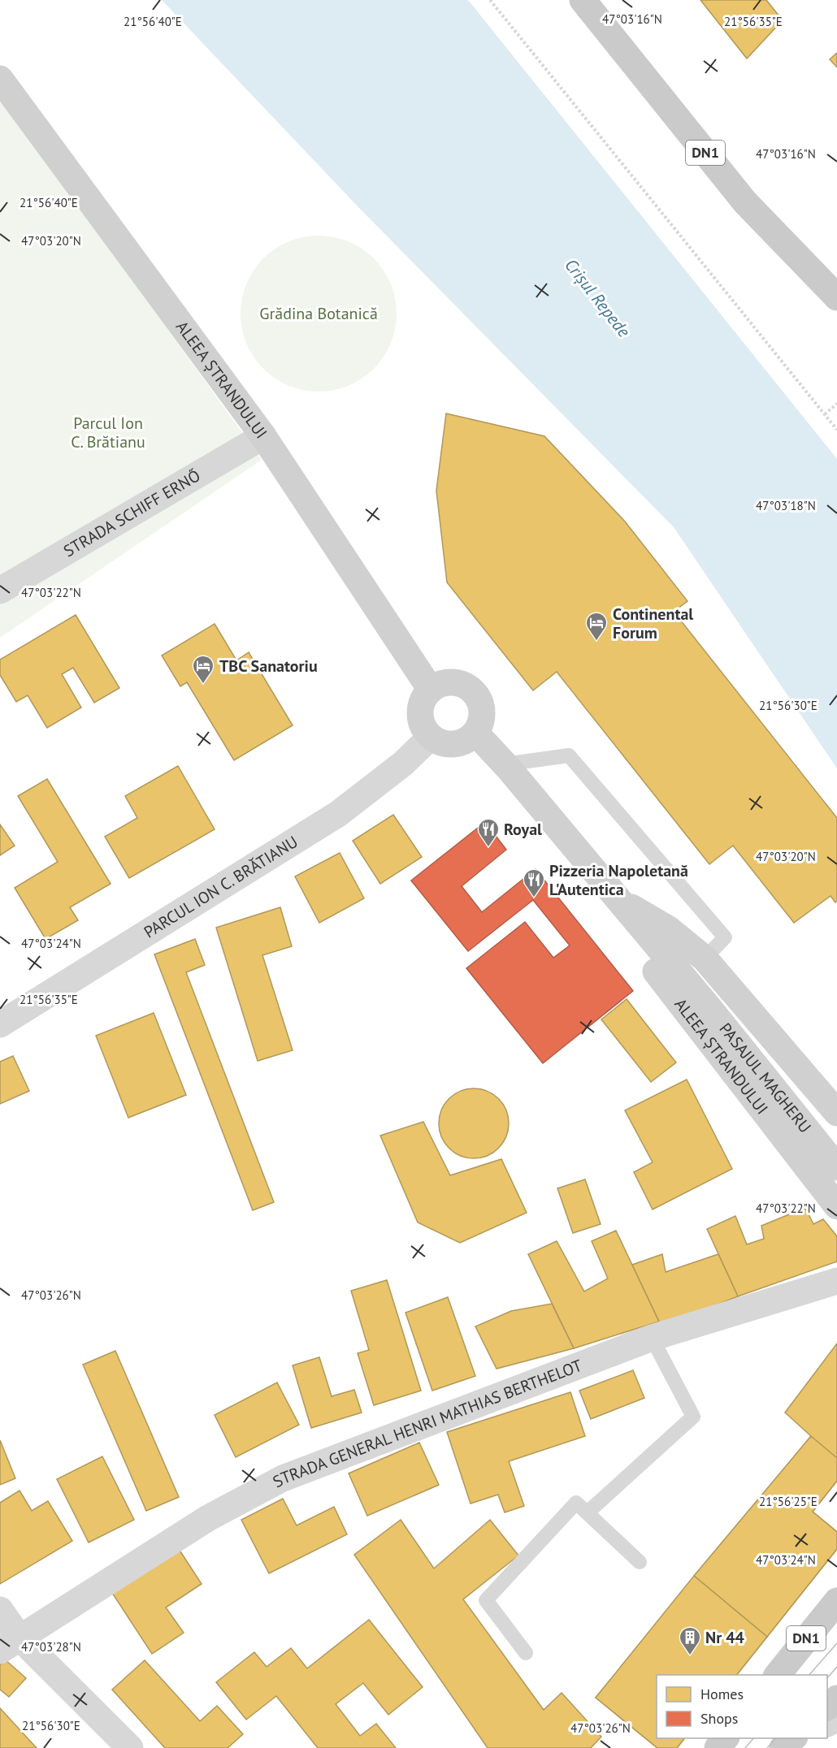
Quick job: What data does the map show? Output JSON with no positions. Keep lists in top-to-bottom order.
{
  "streets": {
    "main road": ["DN1"],
    "street": [
      "ALEEA ȘTRANDULUI",
      "STRADA SCHIFF ERNŐ",
      "PARCUL ION C. BRĂTIANU",
      "PASAJUL MAGHERU",
      "STRADA GENERAL HENRI MATHIAS BERTHELOT"
    ]
  },
  "crossings": [
    ["ALEEA ȘTRANDULUI", "STRADA SCHIFF ERNŐ"],
    ["ALEEA ȘTRANDULUI", "PARCUL ION C. BRĂTIANU"],
    ["ALEEA ȘTRANDULUI", "PASAJUL MAGHERU"]
  ],
  "water": ["Crișul Repede"],
  "parks": ["Grădina Botanică", "Parcul Ion C. Brătianu"],
  "places": {
    "hotel": ["Continental Forum", "TBC Sanatoriu"],
    "restaurant": ["Royal", "Pizzeria Napoletană L'Autentica"],
    "building": ["Nr 44"]
  },
  "legend": ["Homes", "Shops"],
  "coordinates": [
    "47°03'16\"N",
    "21°56'40\"E",
    "21°56'35\"E",
    "47°03'20\"N",
    "47°03'18\"N",
    "47°03'22\"N",
    "21°56'30\"E",
    "47°03'24\"N",
    "47°03'26\"N",
    "21°56'25\"E",
    "47°03'28\"N"
  ]
}
